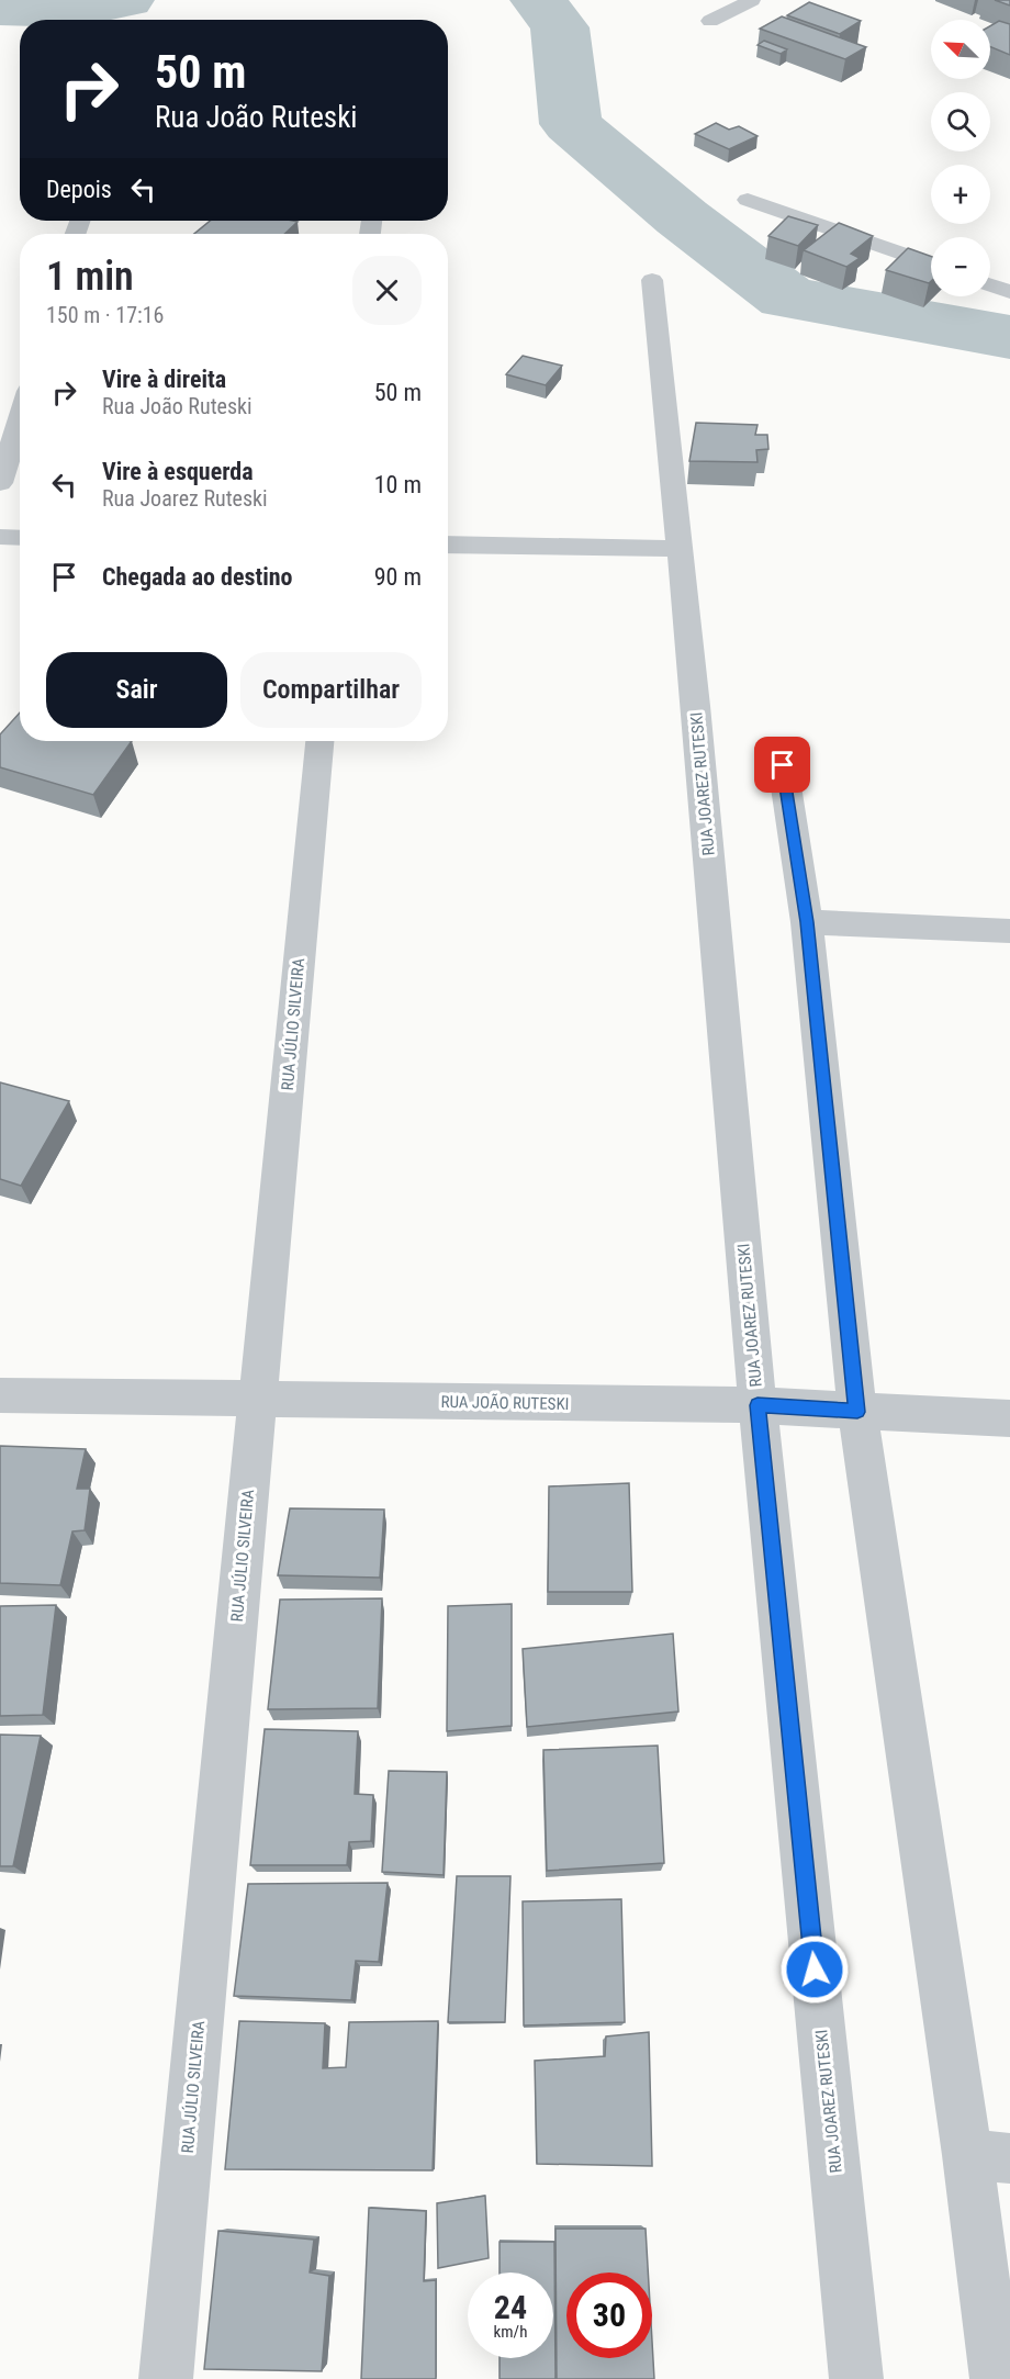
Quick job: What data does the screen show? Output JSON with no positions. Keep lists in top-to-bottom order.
{
  "streets": {
    "street": ["RUA JOAREZ RUTESKI", "RUA JÚLIO SILVEIRA", "RUA JOÃO RUTESKI"]
  },
  "crossings": [
    ["RUA JOAREZ RUTESKI", "RUA JOÃO RUTESKI"],
    ["RUA JÚLIO SILVEIRA", "RUA JOÃO RUTESKI"]
  ],
  "north": "top left",
  "page": {
    "map_buttons": ["+", "−"],
    "turn": ["50 m", "Rua João Ruteski"],
    "then": "Depois",
    "heading": ["1 min", "150 m · 17:16"],
    "list": [
      {
        "name": "Vire à direita",
        "note": "Rua João Ruteski",
        "value": "50 m"
      },
      {
        "name": "Vire à esquerda",
        "note": "Rua Joarez Ruteski",
        "value": "10 m"
      },
      {
        "name": "Chegada ao destino",
        "value": "90 m"
      }
    ],
    "buttons": ["Sair", "Compartilhar"],
    "speed": "24 km/h",
    "limit": "30"
  }
}
